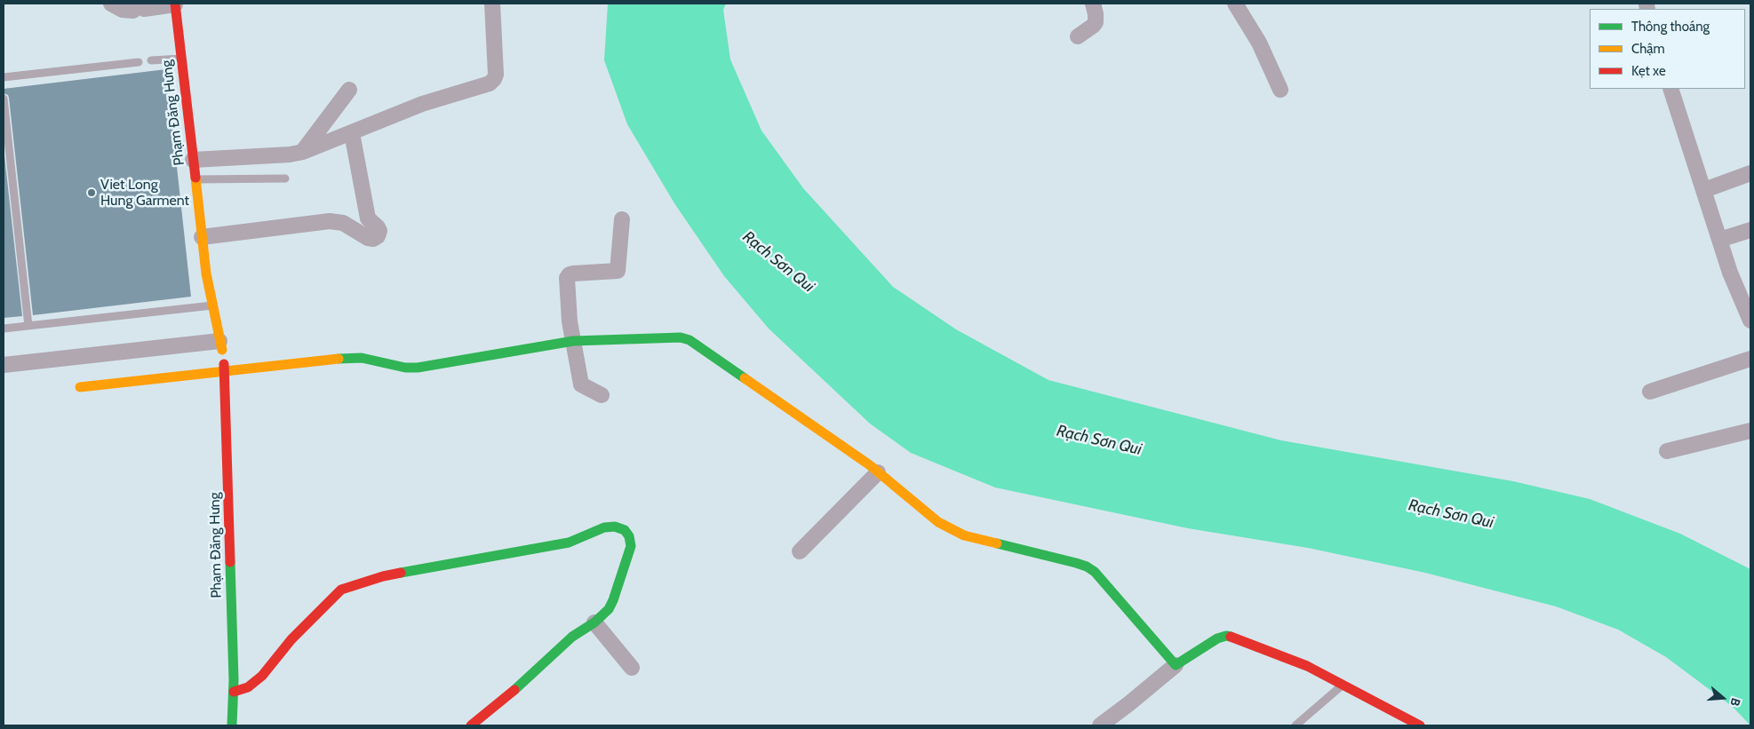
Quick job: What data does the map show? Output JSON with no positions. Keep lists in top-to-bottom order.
{
  "streets": {
    "street": ["Phạm Đăng Hưng"]
  },
  "water": ["Rạch Sơn Qui"],
  "places": ["Viet Long Hung Garment"],
  "legend": ["Thông thoáng", "Chậm", "Kẹt xe"],
  "north": "right"
}
